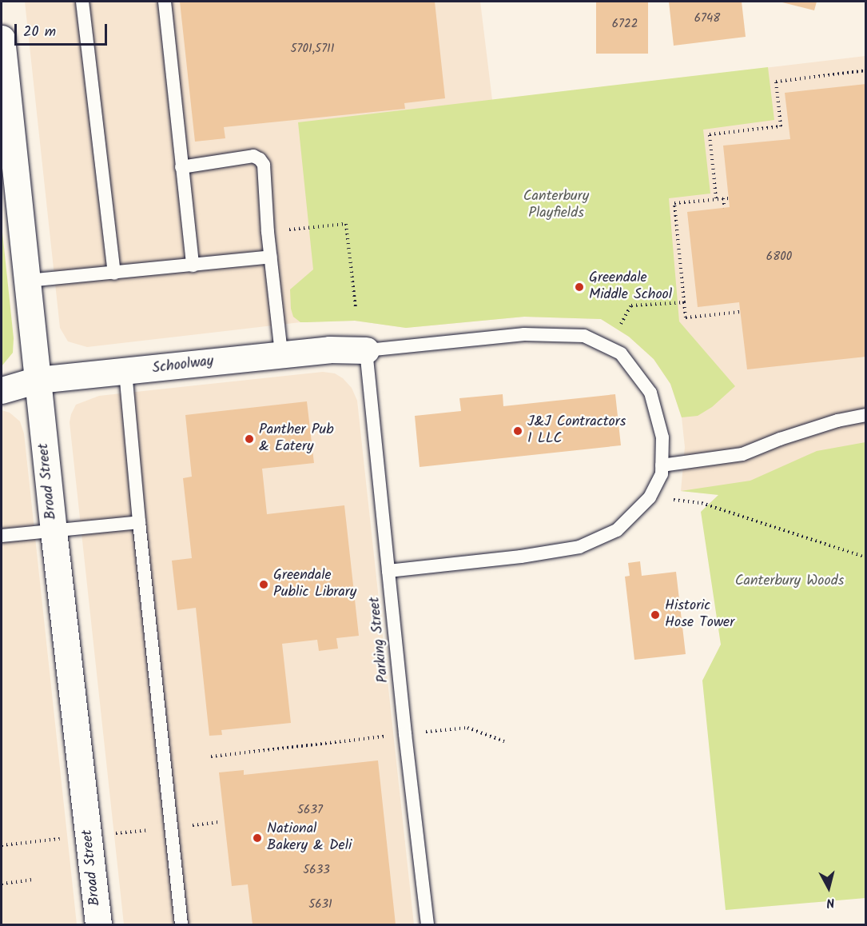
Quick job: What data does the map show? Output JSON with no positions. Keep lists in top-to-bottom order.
{
  "streets": {
    "street": ["Schoolway", "Broad Street"],
    "lane": ["Parking Street"]
  },
  "crossings": [
    ["Schoolway", "Broad Street"],
    ["Schoolway", "Parking Street"]
  ],
  "parks": ["Canterbury Playfields", "Canterbury Woods"],
  "places": [
    "Greendale Middle School",
    "J&J Contractors I LLC",
    "Panther Pub & Eatery",
    "Greendale Public Library",
    "Historic Hose Tower",
    "National Bakery & Deli"
  ],
  "house_numbers": [
    "6748",
    "6722",
    "5701,5711",
    "6800",
    "5637",
    "5633",
    "5631"
  ],
  "scale_bar": "20 m",
  "north": "bottom"
}
